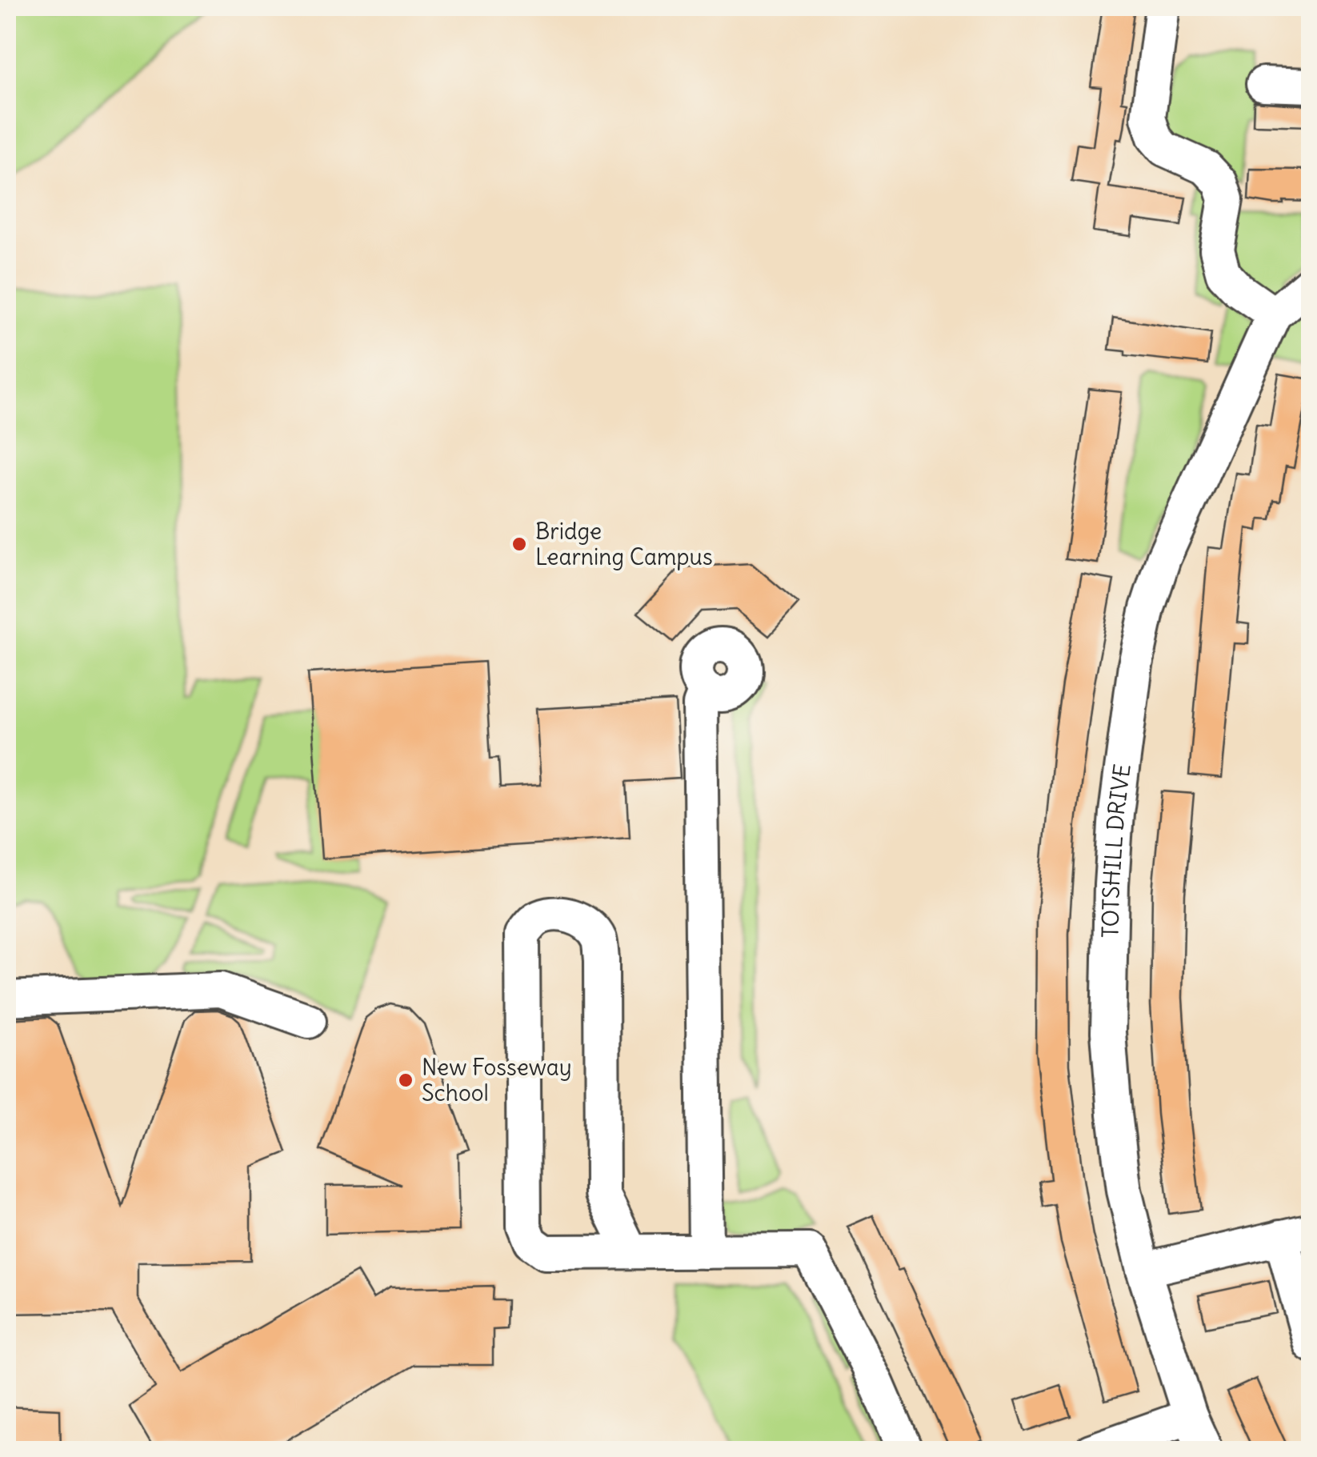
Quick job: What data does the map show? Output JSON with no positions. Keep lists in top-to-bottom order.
{
  "streets": {
    "street": ["TOTSHILL DRIVE"]
  },
  "places": ["Bridge Learning Campus", "New Fosseway School"]
}
